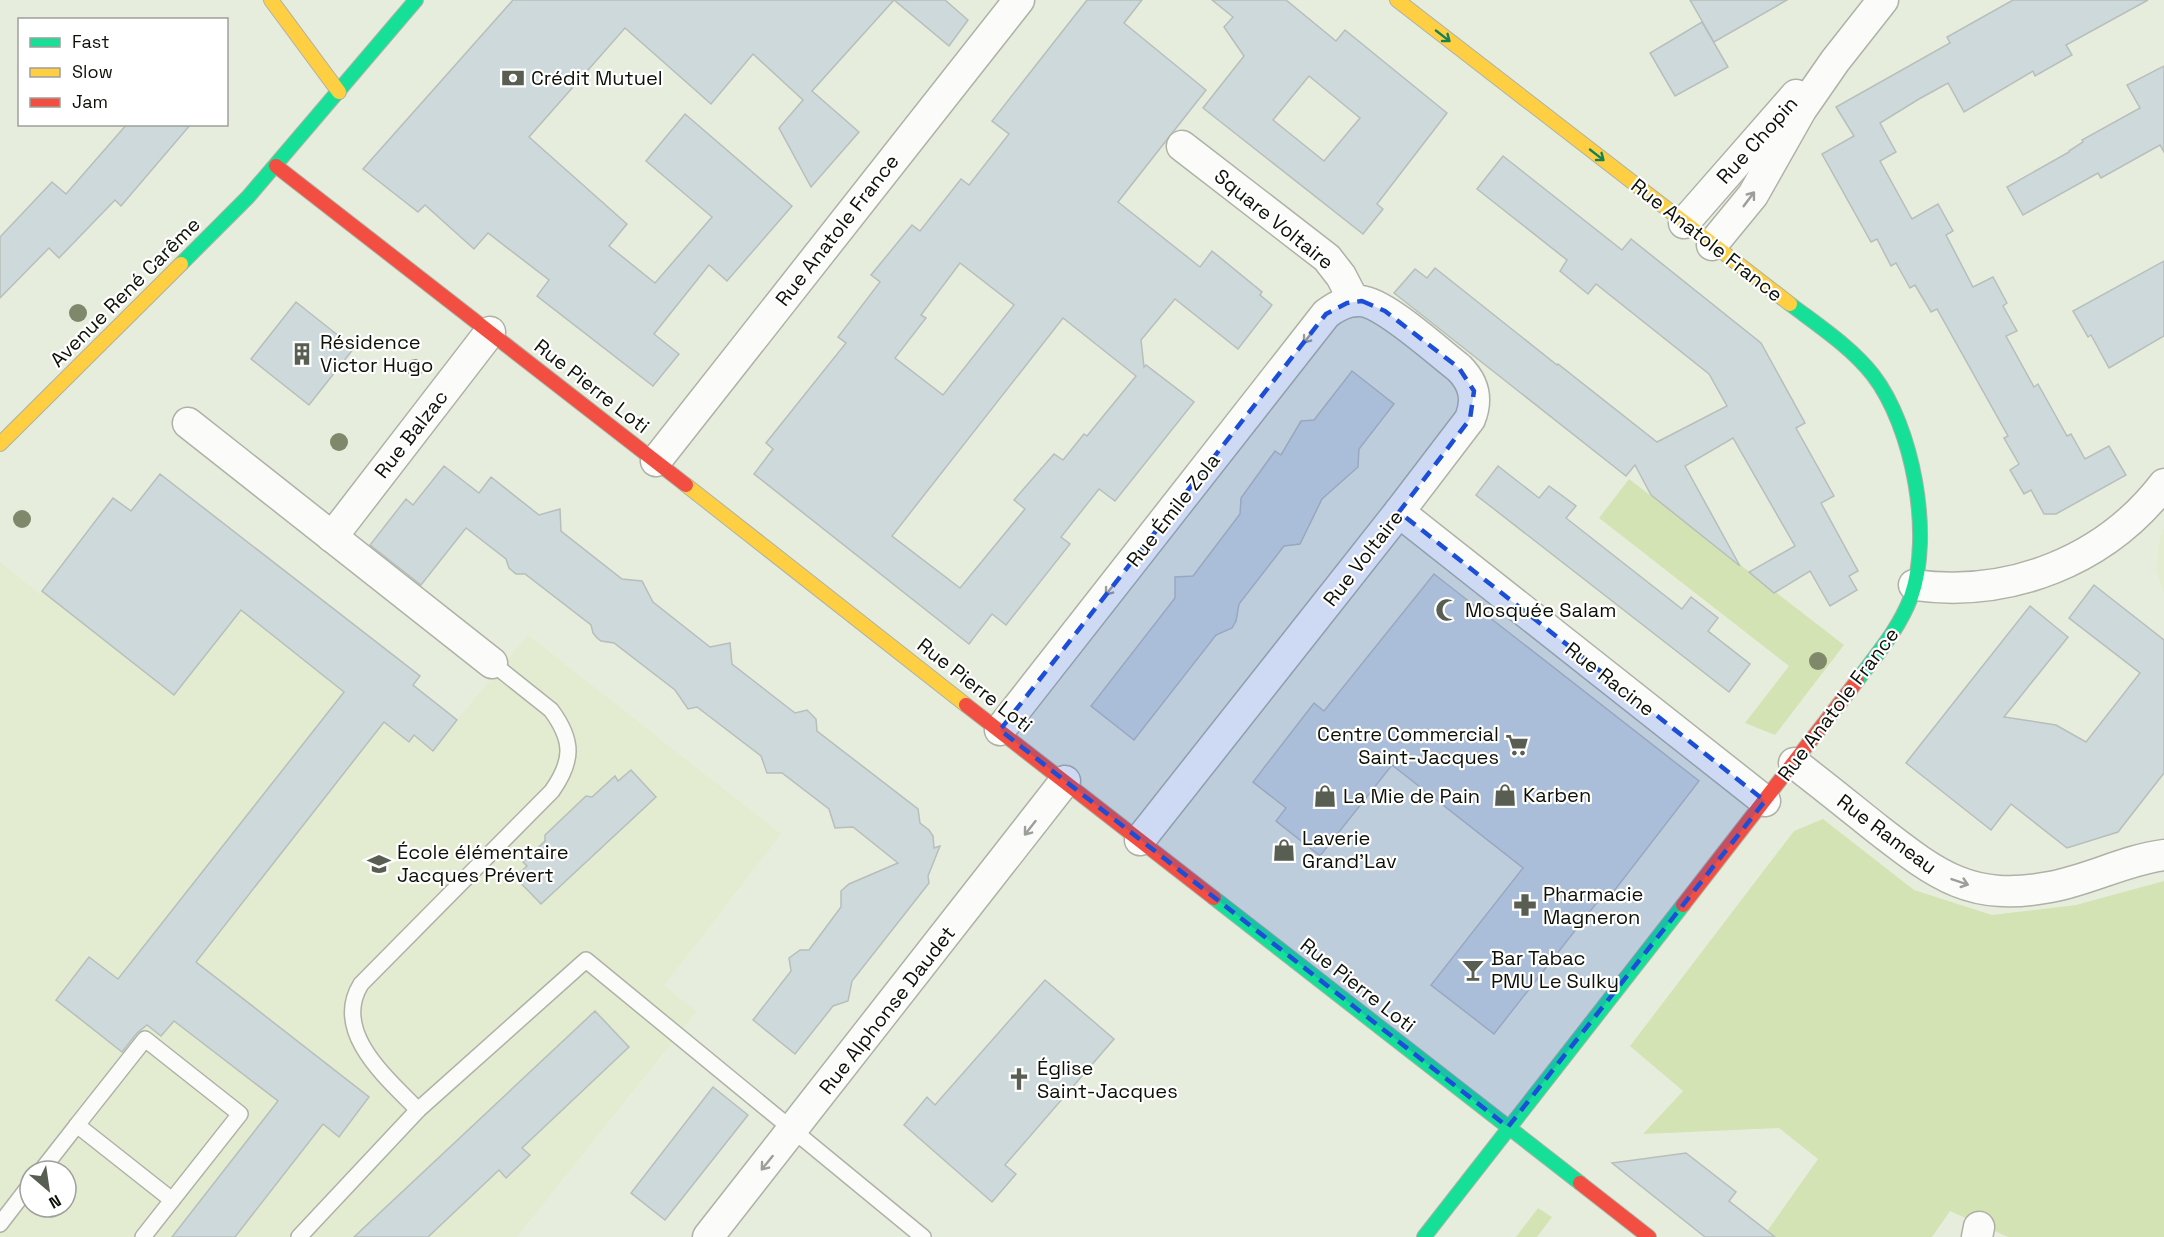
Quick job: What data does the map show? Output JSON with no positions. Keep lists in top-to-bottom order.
{
  "streets": {
    "street": [
      "Rue Chopin",
      "Square Voltaire",
      "Rue Anatole France",
      "Avenue René Carême",
      "Rue Pierre Loti",
      "Rue Balzac",
      "Rue Émile Zola",
      "Rue Voltaire",
      "Rue Racine",
      "Rue Rameau",
      "Rue Alphonse Daudet"
    ]
  },
  "crossings": [
    ["Rue Chopin", "Rue Anatole France"],
    ["Square Voltaire", "Rue Émile Zola"],
    ["Square Voltaire", "Rue Voltaire"],
    ["Rue Anatole France", "Rue Pierre Loti"],
    ["Rue Anatole France", "Rue Racine"],
    ["Rue Anatole France", "Rue Rameau"],
    ["Avenue René Carême", "Rue Pierre Loti"],
    ["Rue Pierre Loti", "Rue Balzac"],
    ["Rue Pierre Loti", "Rue Émile Zola"],
    ["Rue Pierre Loti", "Rue Voltaire"],
    ["Rue Pierre Loti", "Rue Alphonse Daudet"],
    ["Rue Émile Zola", "Rue Voltaire"],
    ["Rue Voltaire", "Rue Racine"]
  ],
  "one_way": ["Rue Émile Zola", "Rue Rameau", "Rue Alphonse Daudet"],
  "places": {
    "bank": ["Crédit Mutuel"],
    "building": ["Résidence Victor Hugo"],
    "mosque": ["Mosquée Salam"],
    "supermarket": ["Centre Commercial Saint-Jacques"],
    "shop": ["Karben", "La Mie de Pain", "Laverie Grand'Lav"],
    "school or university": ["École élémentaire Jacques Prévert"],
    "pharmacy": ["Pharmacie Magneron"],
    "bar": ["Bar Tabac PMU Le Sulky"],
    "church": ["Église Saint-Jacques"]
  },
  "legend": ["Fast", "Slow", "Jam"],
  "north": "bottom right"
}
